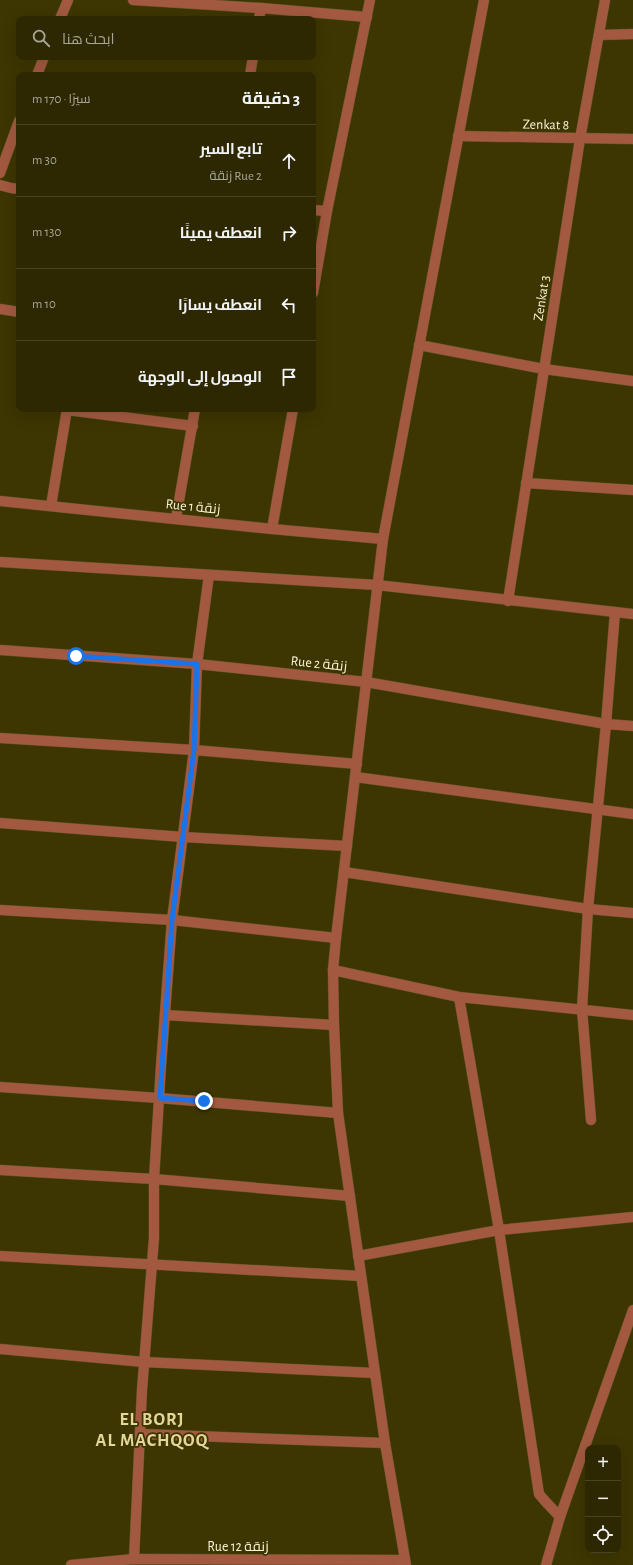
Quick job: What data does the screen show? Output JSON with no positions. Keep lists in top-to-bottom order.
{
  "streets": {
    "street": [
      "Zenkat 8",
      "Zenkat 3",
      "Rue 1 زنقة",
      "Rue 2 زنقة",
      "Rue 12 زنقة"
    ]
  },
  "crossings": [
    ["Zenkat 8", "Zenkat 3"]
  ],
  "districts": ["EL BORJ AL MACHQOQ"],
  "page": {
    "search": "ابحث هنا",
    "heading": ["3 دقيقة", "سيرًا · 170 m"],
    "list": [
      ["تابع السير", "Rue 2 زنقة", "30 m"],
      ["انعطف يمينًا", "130 m"],
      ["انعطف يسارًا", "10 m"],
      "الوصول إلى الوجهة"
    ],
    "map_buttons": ["+", "−"]
  }
}
